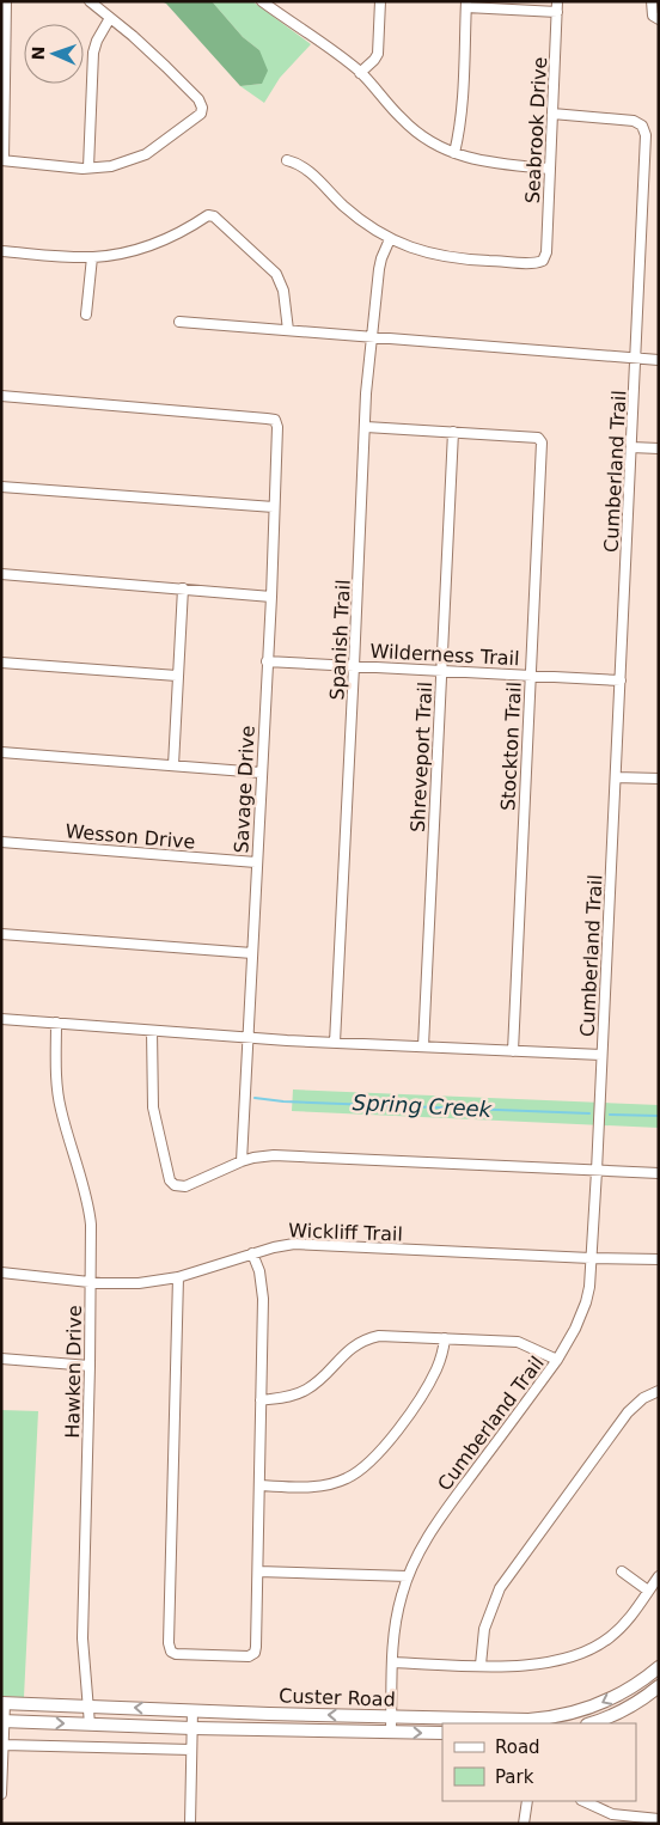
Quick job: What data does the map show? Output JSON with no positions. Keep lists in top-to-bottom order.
{
  "streets": {
    "main road": ["Custer Road"],
    "street": [
      "Seabrook Drive",
      "Cumberland Trail",
      "Spanish Trail",
      "Wilderness Trail",
      "Stockton Trail",
      "Shreveport Trail",
      "Savage Drive",
      "Wesson Drive",
      "Wickliff Trail",
      "Hawken Drive"
    ]
  },
  "crossings": [
    ["Seabrook Drive", "Cumberland Trail"],
    ["Seabrook Drive", "Spanish Trail"],
    ["Cumberland Trail", "Wilderness Trail"],
    ["Cumberland Trail", "Wickliff Trail"],
    ["Cumberland Trail", "Custer Road"],
    ["Spanish Trail", "Wilderness Trail"],
    ["Spanish Trail", "Stockton Trail"],
    ["Wilderness Trail", "Stockton Trail"],
    ["Wilderness Trail", "Shreveport Trail"],
    ["Wilderness Trail", "Savage Drive"],
    ["Stockton Trail", "Shreveport Trail"],
    ["Savage Drive", "Wesson Drive"],
    ["Wickliff Trail", "Hawken Drive"],
    ["Hawken Drive", "Custer Road"]
  ],
  "water": ["Spring Creek"],
  "legend": ["Road", "Park"],
  "north": "left"
}
